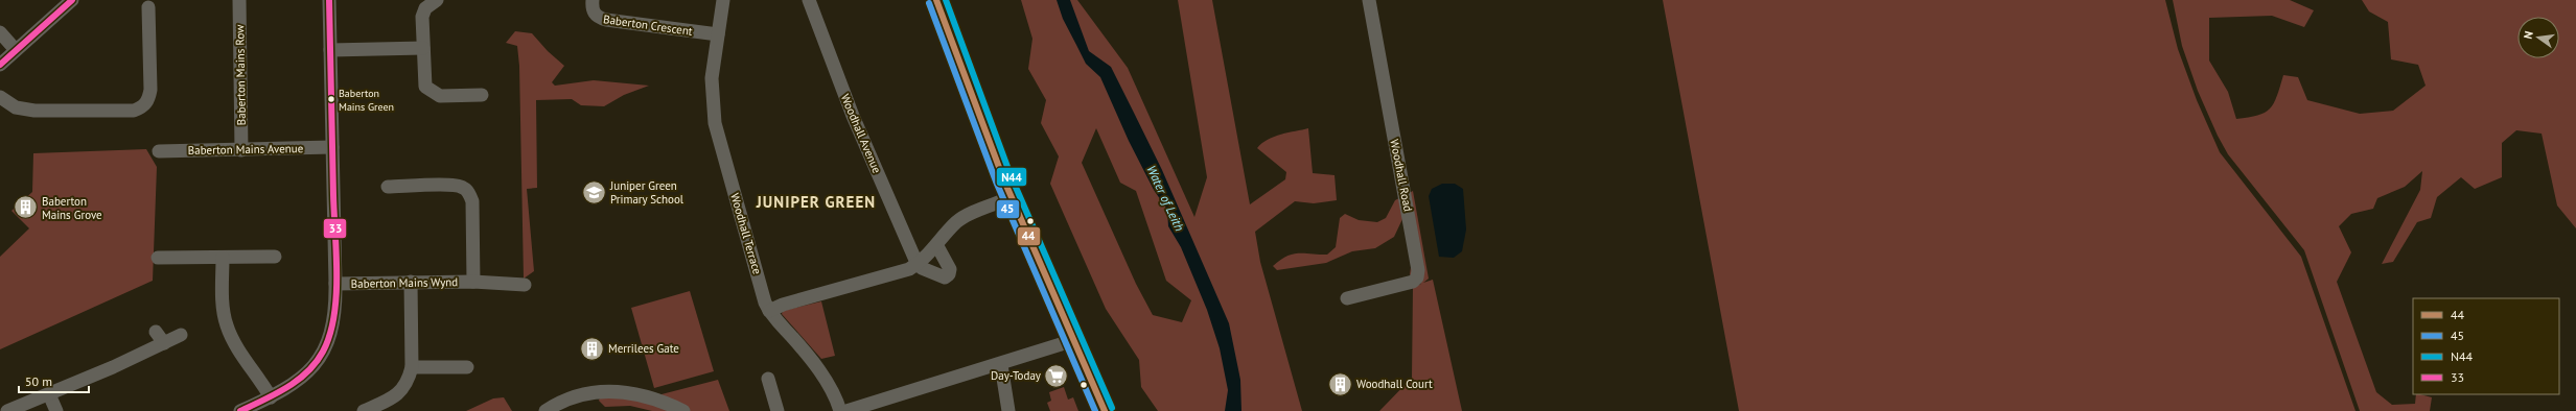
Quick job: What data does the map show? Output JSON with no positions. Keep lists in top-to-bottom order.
{
  "streets": {
    "street": [
      "Baberton Crescent",
      "Baberton Mains Row",
      "Woodhall Avenue",
      "Baberton Mains Avenue",
      "Woodhall Road",
      "Woodhall Terrace",
      "Baberton Mains Wynd"
    ]
  },
  "crossings": [
    ["Baberton Crescent", "Woodhall Terrace"],
    ["Baberton Mains Row", "Baberton Mains Avenue"]
  ],
  "districts": ["JUNIPER GREEN"],
  "water": ["Water of Leith"],
  "places": {
    "other": ["Baberton Mains Green"],
    "school or university": ["Juniper Green Primary School"],
    "building": ["Baberton Mains Grove", "Merrilees Gate", "Woodhall Court"],
    "supermarket": ["Day-Today"]
  },
  "lines": [
    "transit line 44",
    "transit line N44",
    "transit line 33",
    "transit line 45"
  ],
  "legend": [
    "44",
    "45",
    "N44",
    "33"
  ],
  "scale_bar": "50 m",
  "north": "left"
}
